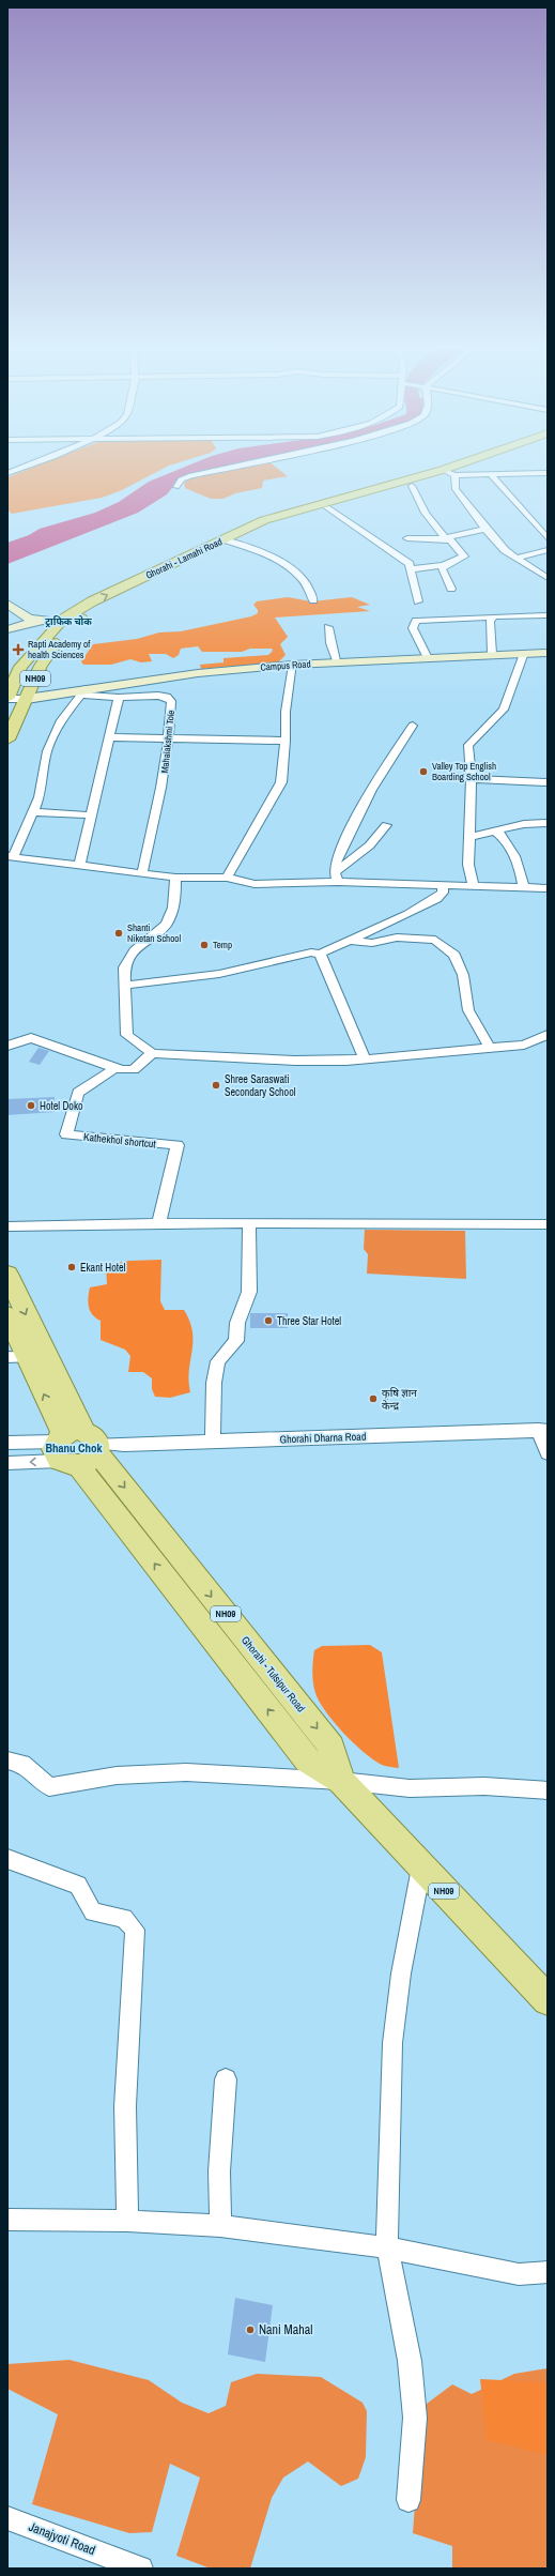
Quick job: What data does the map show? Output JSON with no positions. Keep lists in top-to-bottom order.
{
  "streets": {
    "main road": ["Ghorahi - Lamahi Road", "NH09"],
    "street": [
      "Campus Road",
      "Mahalakshmi Tole",
      "Kathekhol shortcut",
      "Ghorahi Dharna Road",
      "Janajyoti Road"
    ]
  },
  "crossings": [
    ["Ghorahi - Lamahi Road", "NH09"],
    ["Campus Road", "NH09"],
    ["Campus Road", "Mahalakshmi Tole"],
    ["NH09", "Ghorahi Dharna Road"]
  ],
  "districts": ["ट्राफिक चोक", "Bhanu Chok"],
  "places": {
    "health": ["Rapti Academy of health Sciences"],
    "other": [
      "Valley Top English Boarding School",
      "Shanti Niketan School",
      "Temp",
      "Shree Saraswati Secondary School",
      "Hotel Doko",
      "Ekant Hotel",
      "Three Star Hotel",
      "कृषि ज्ञान केन्द्र",
      "Nani Mahal"
    ]
  }
}
